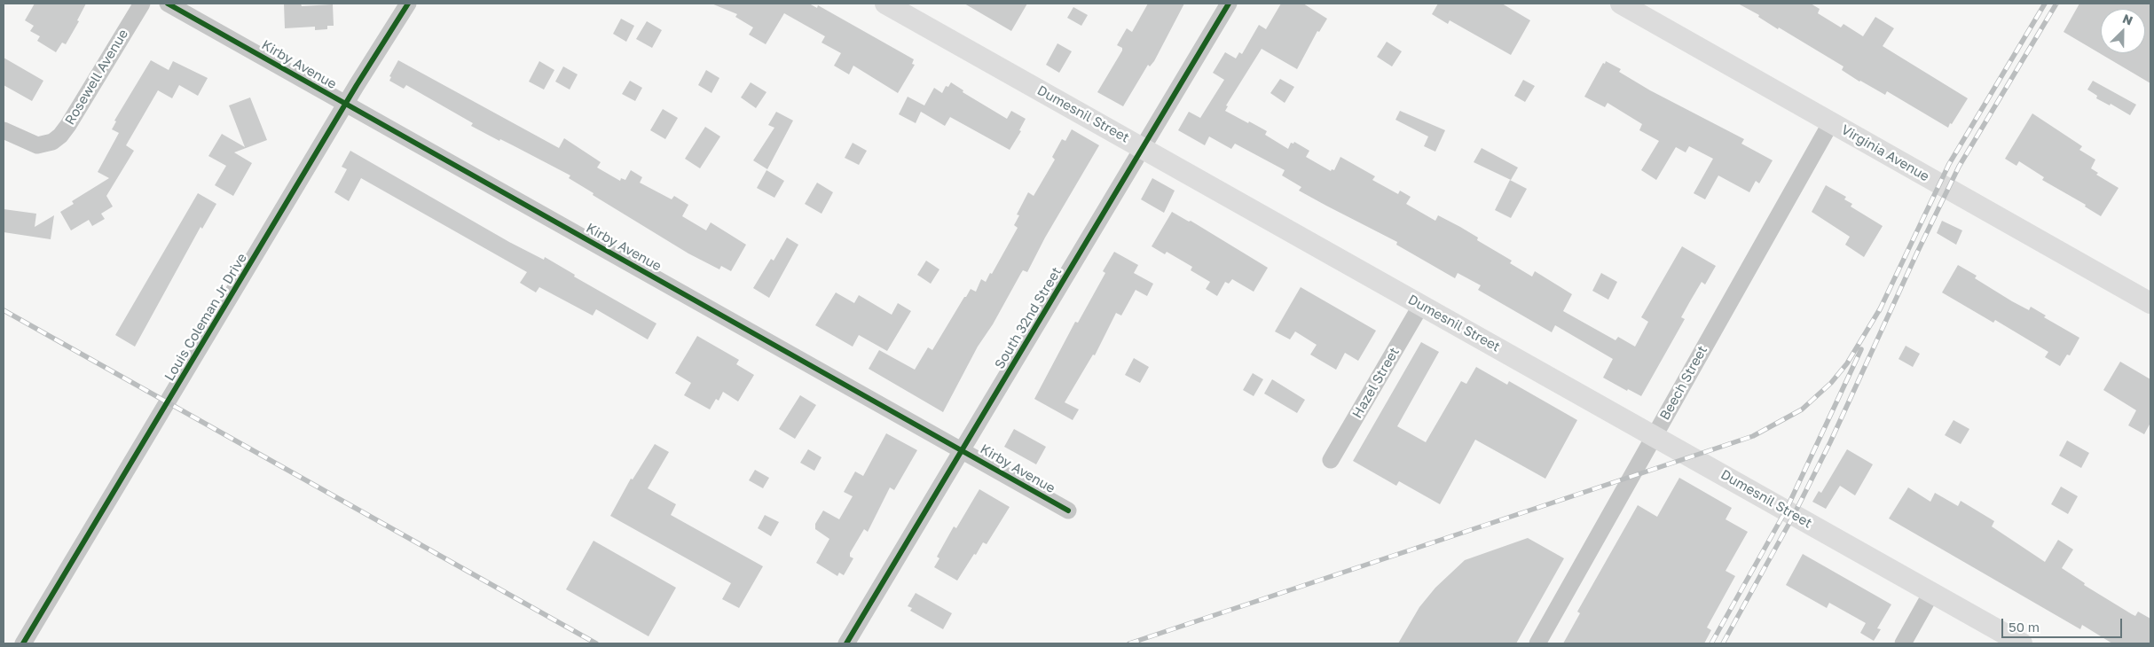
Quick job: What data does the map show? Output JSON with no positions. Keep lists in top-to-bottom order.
{
  "streets": {
    "main road": ["Dumesnil Street", "Virginia Avenue"],
    "street": [
      "Kirby Avenue",
      "Rosewell Avenue",
      "Louis Coleman Jr Drive",
      "South 32nd Street",
      "Hazel Street",
      "Beech Street"
    ]
  },
  "crossings": [
    ["Kirby Avenue", "Louis Coleman Jr Drive"],
    ["Kirby Avenue", "South 32nd Street"],
    ["Dumesnil Street", "South 32nd Street"],
    ["Dumesnil Street", "Hazel Street"],
    ["Dumesnil Street", "Beech Street"],
    ["Virginia Avenue", "Beech Street"]
  ],
  "scale_bar": "50 m",
  "north": "top right"
}
